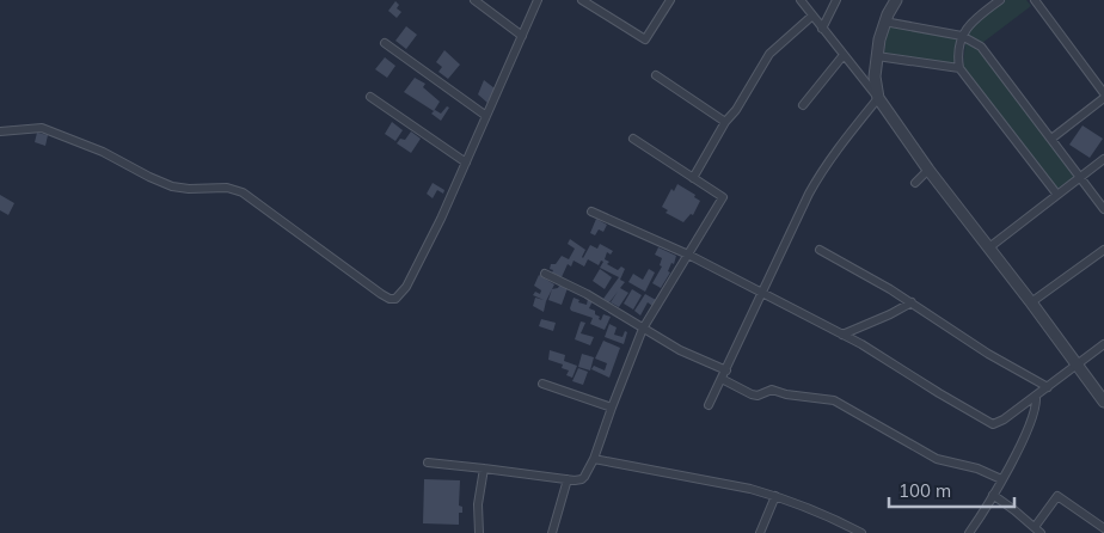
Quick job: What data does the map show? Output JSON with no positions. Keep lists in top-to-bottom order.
{
  "scale_bar": "100 m"
}
